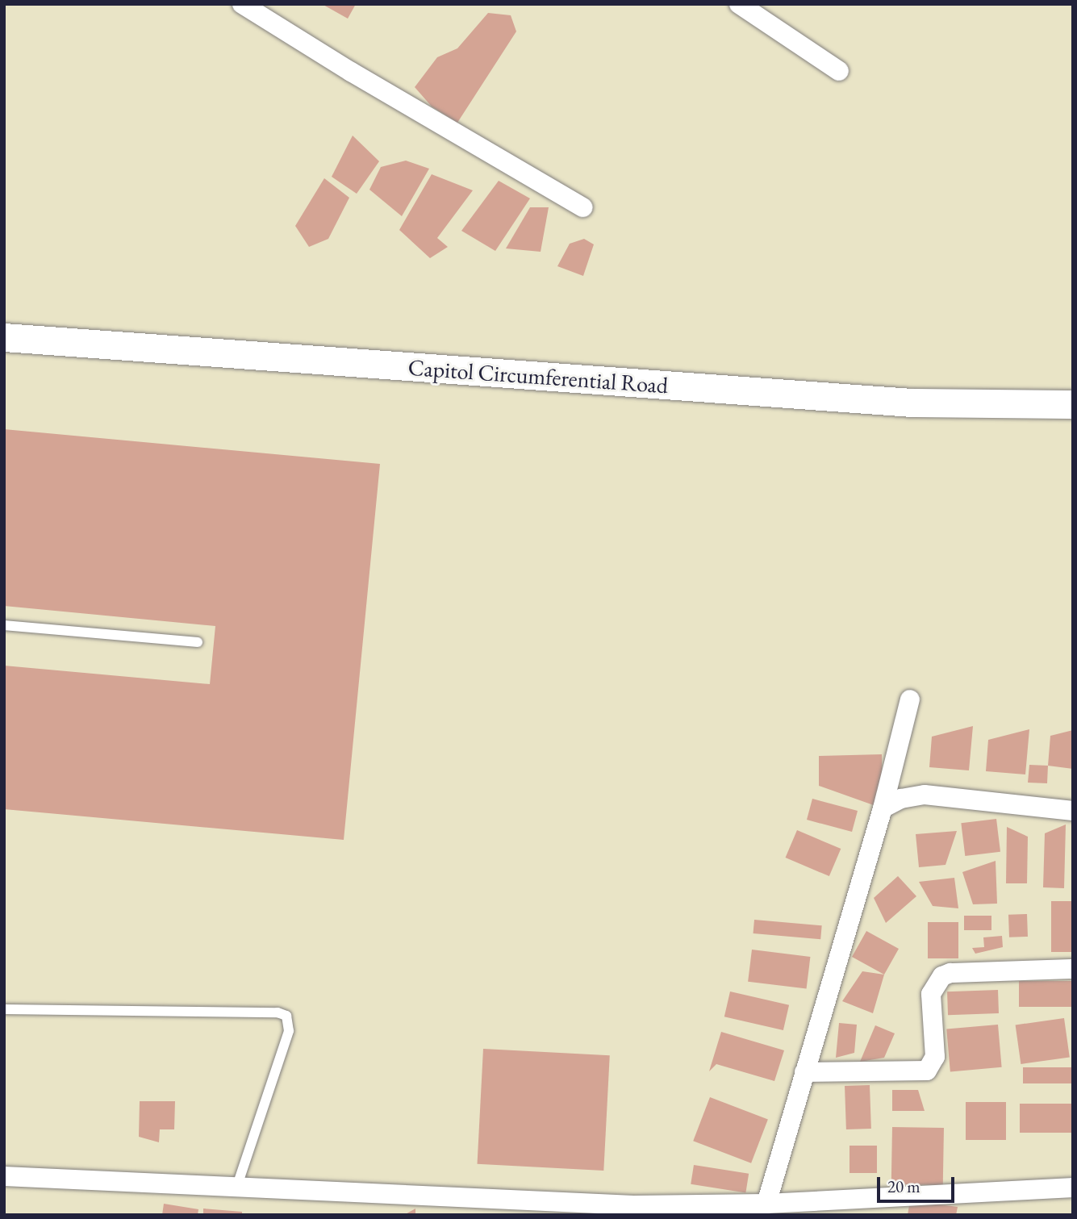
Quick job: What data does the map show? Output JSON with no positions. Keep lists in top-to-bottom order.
{
  "streets": {
    "main road": ["Capitol Circumferential Road"]
  },
  "scale_bar": "20 m"
}
